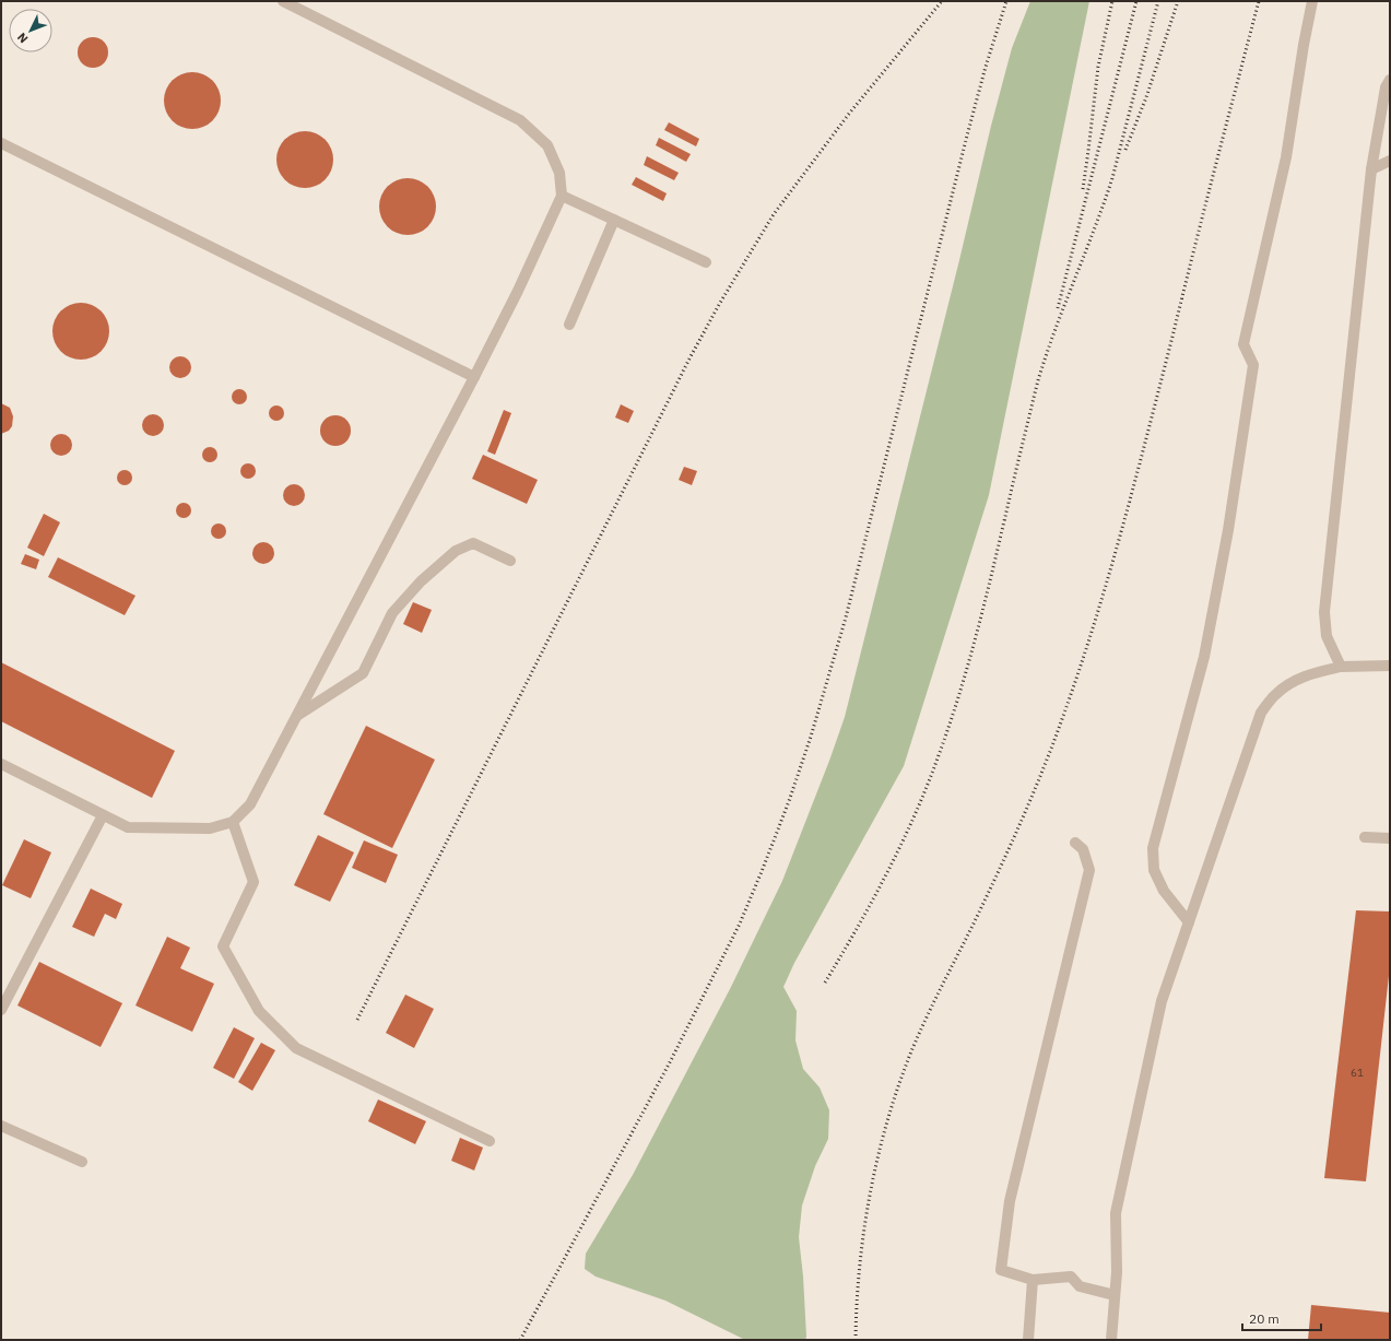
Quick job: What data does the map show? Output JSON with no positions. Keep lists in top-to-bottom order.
{
  "house_numbers": ["61"],
  "scale_bar": "20 m",
  "north": "bottom left"
}
